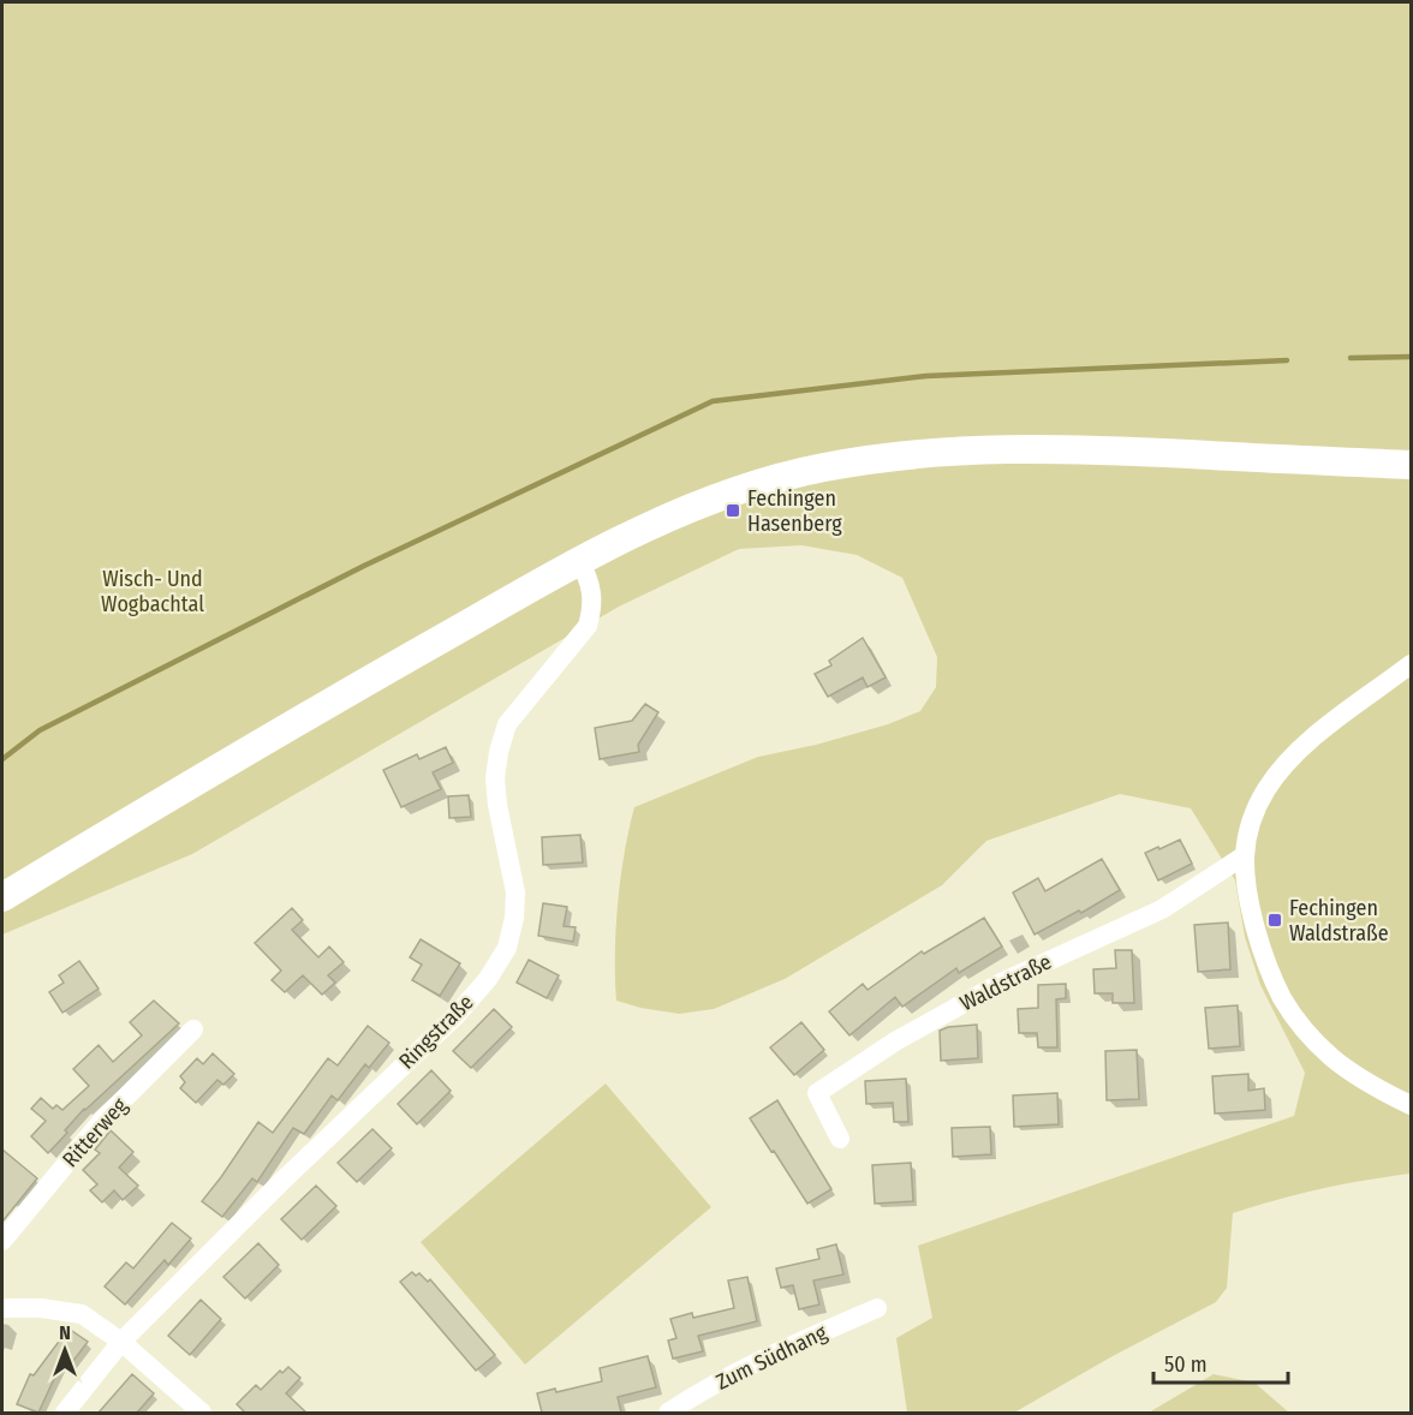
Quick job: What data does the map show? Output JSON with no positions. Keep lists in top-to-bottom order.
{
  "streets": {
    "street": [
      "Waldstraße",
      "Ringstraße",
      "Ritterweg",
      "Zum Südhang"
    ]
  },
  "parks": ["Wisch- Und Wogbachtal"],
  "places": {
    "transit": ["Fechingen Hasenberg", "Fechingen Waldstraße"]
  },
  "scale_bar": "50 m",
  "north": "top"
}
